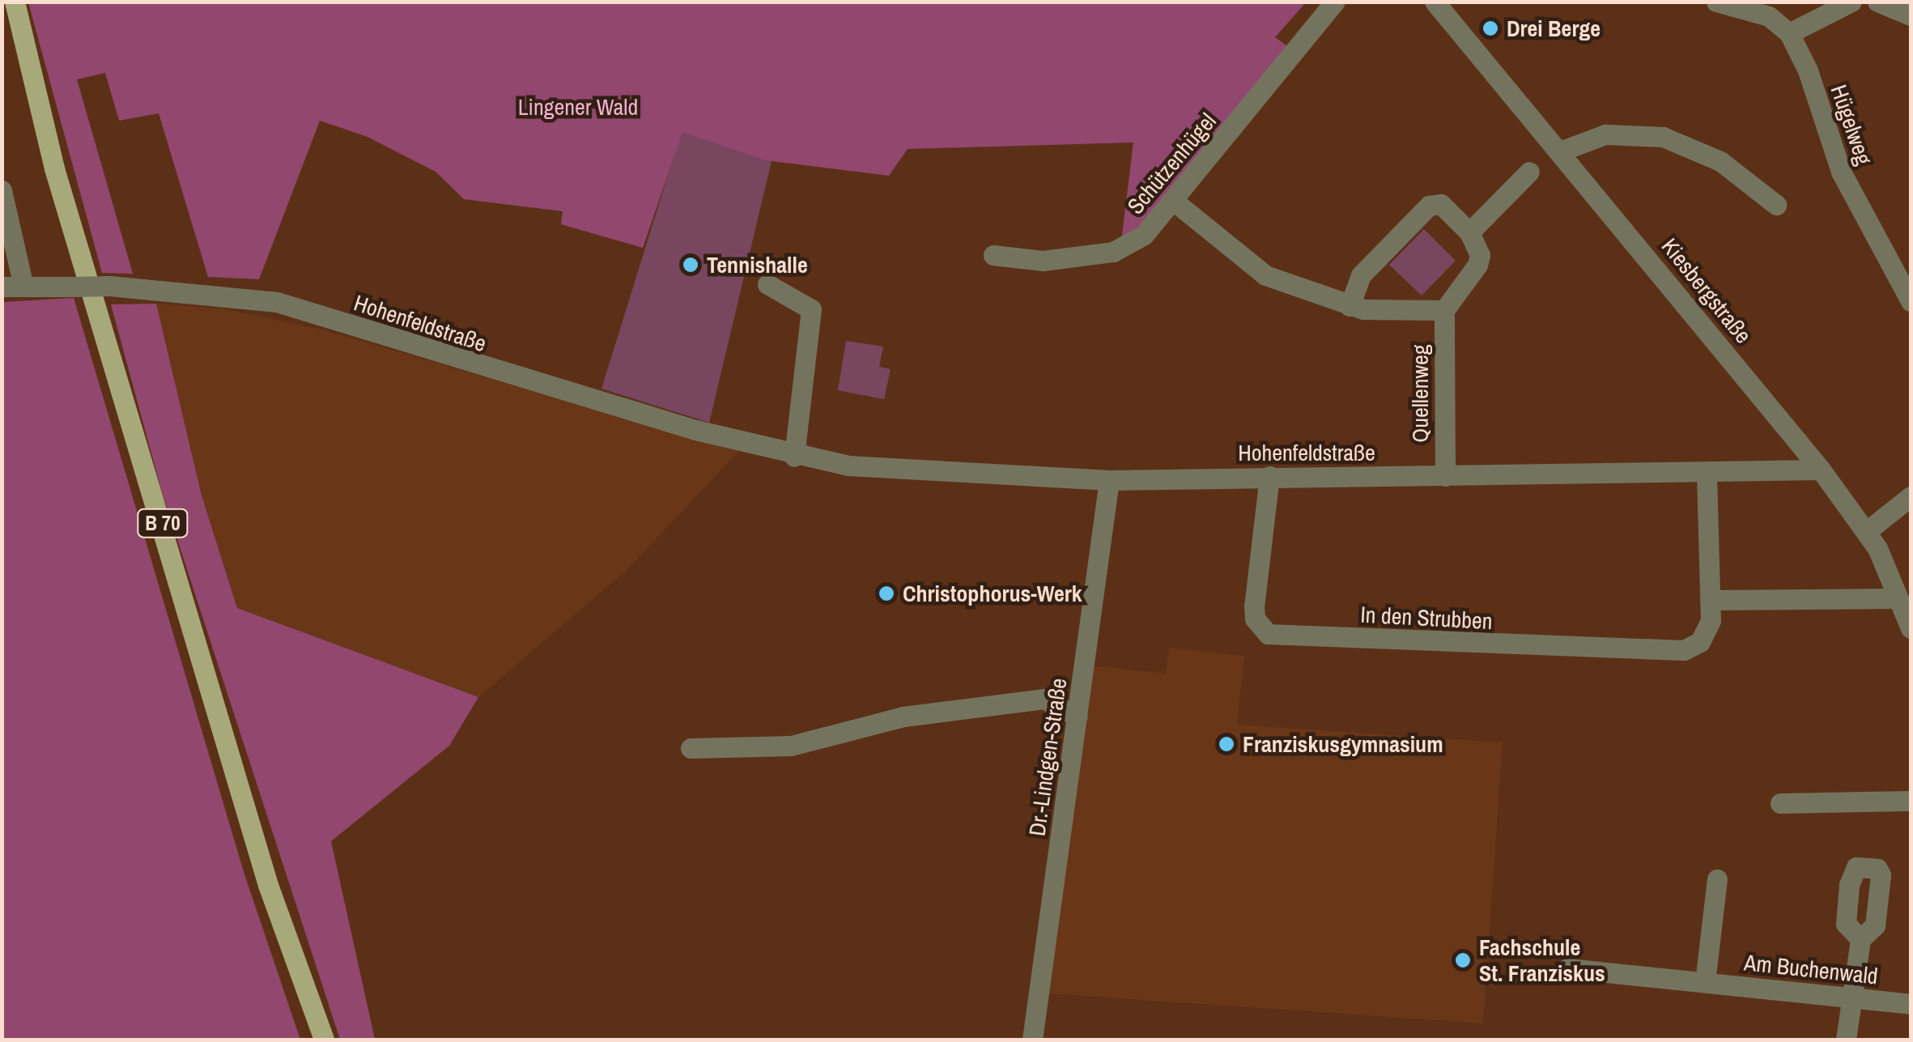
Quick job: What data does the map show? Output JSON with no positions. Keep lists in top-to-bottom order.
{
  "streets": {
    "main road": ["B 70"],
    "street": [
      "Hügelweg",
      "Schützenhügel",
      "Kiesbergstraße",
      "Hohenfeldstraße",
      "Quellenweg",
      "In den Strubben",
      "Dr.-Lindgen-Straße",
      "Am Buchenwald"
    ]
  },
  "crossings": [
    ["Schützenhügel", "Quellenweg"],
    ["Kiesbergstraße", "Hohenfeldstraße"],
    ["Hohenfeldstraße", "Quellenweg"],
    ["Hohenfeldstraße", "In den Strubben"],
    ["Hohenfeldstraße", "Dr.-Lindgen-Straße"]
  ],
  "parks": ["Lingener Wald"],
  "places": [
    "Drei Berge",
    "Tennishalle",
    "Christophorus-Werk",
    "Franziskusgymnasium",
    "Fachschule St. Franziskus"
  ]
}
